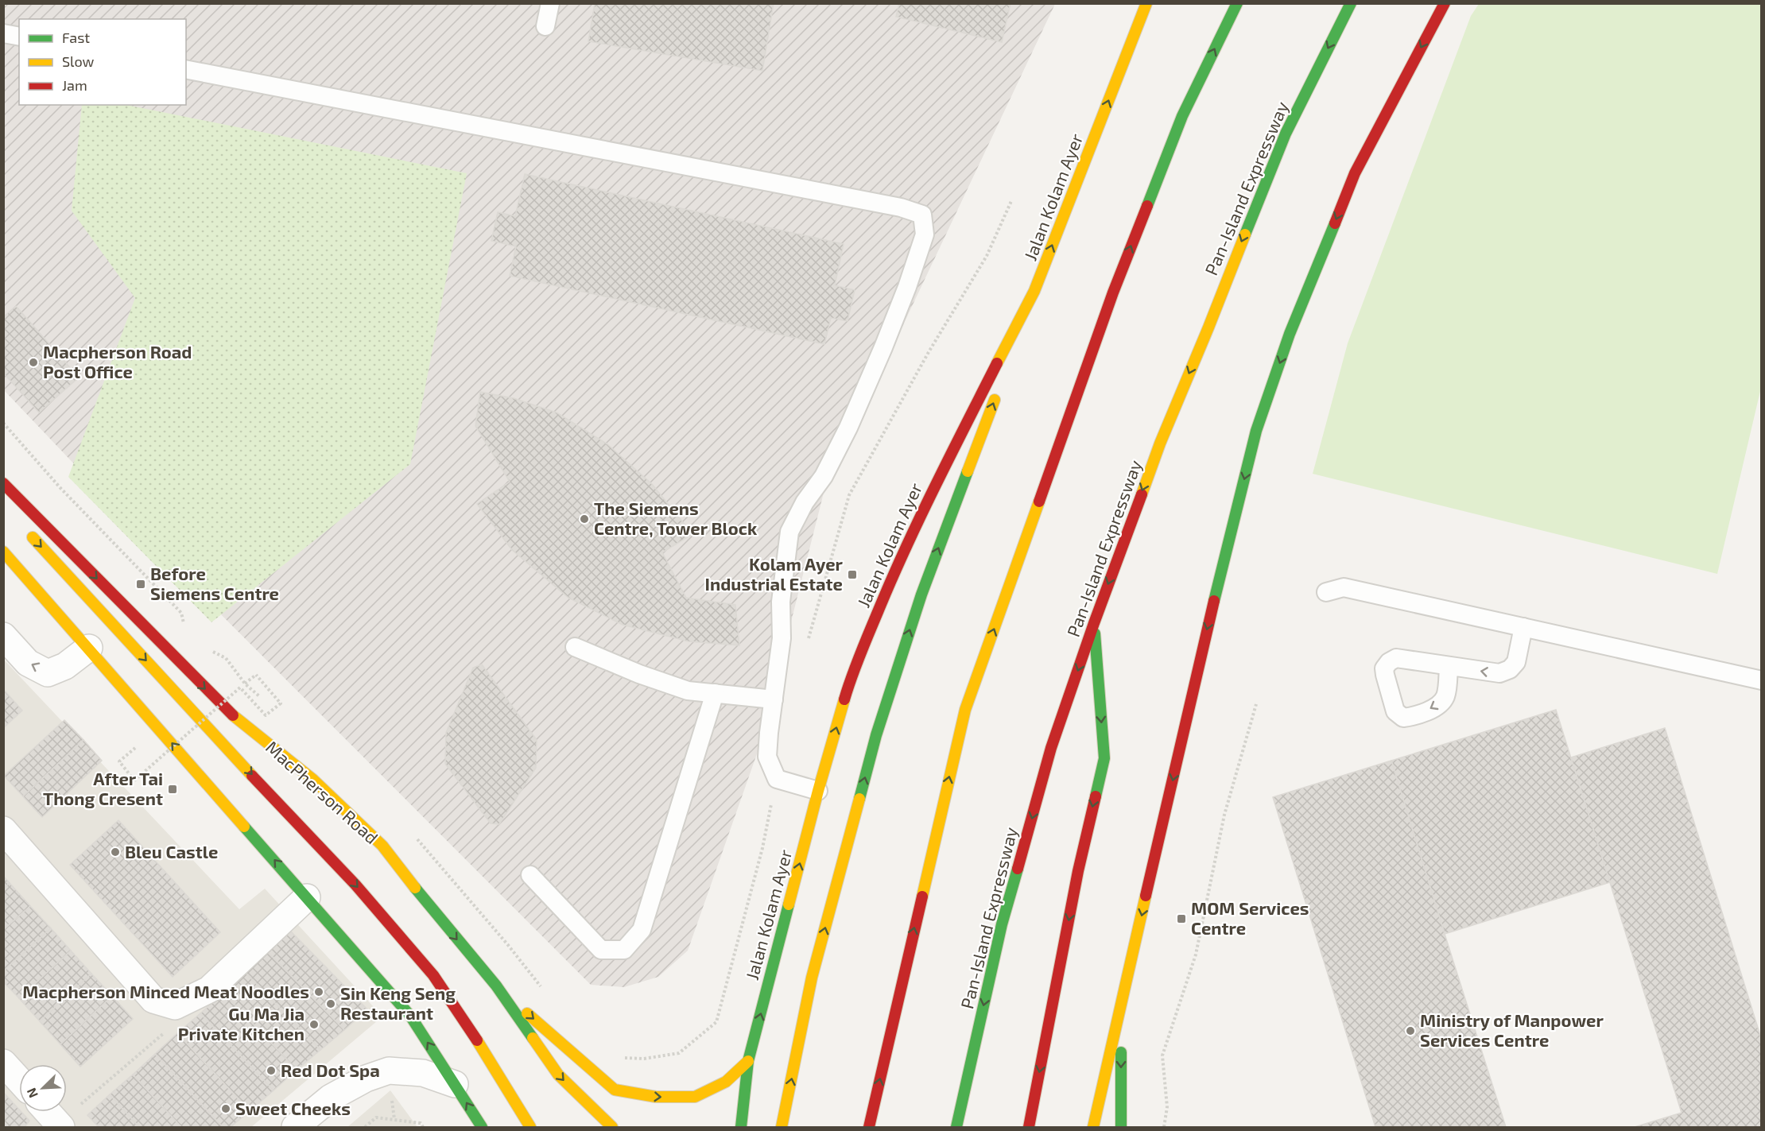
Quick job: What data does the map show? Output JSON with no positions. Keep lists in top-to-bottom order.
{
  "streets": {
    "main road": ["Pan-Island Expressway", "Jalan Kolam Ayer", "MacPherson Road"]
  },
  "places": {
    "other": [
      "Macpherson Road Post Office",
      "The Siemens Centre, Tower Block",
      "Bleu Castle",
      "Macpherson Minced Meat Noodles",
      "Sin Keng Seng Restaurant",
      "Gu Ma Jia Private Kitchen",
      "Ministry of Manpower Services Centre",
      "Red Dot Spa",
      "Sweet Cheeks"
    ],
    "transit": [
      "Kolam Ayer Industrial Estate",
      "Before Siemens Centre",
      "After Tai Thong Cresent",
      "MOM Services Centre"
    ]
  },
  "legend": ["Fast", "Slow", "Jam"],
  "north": "bottom left"
}
